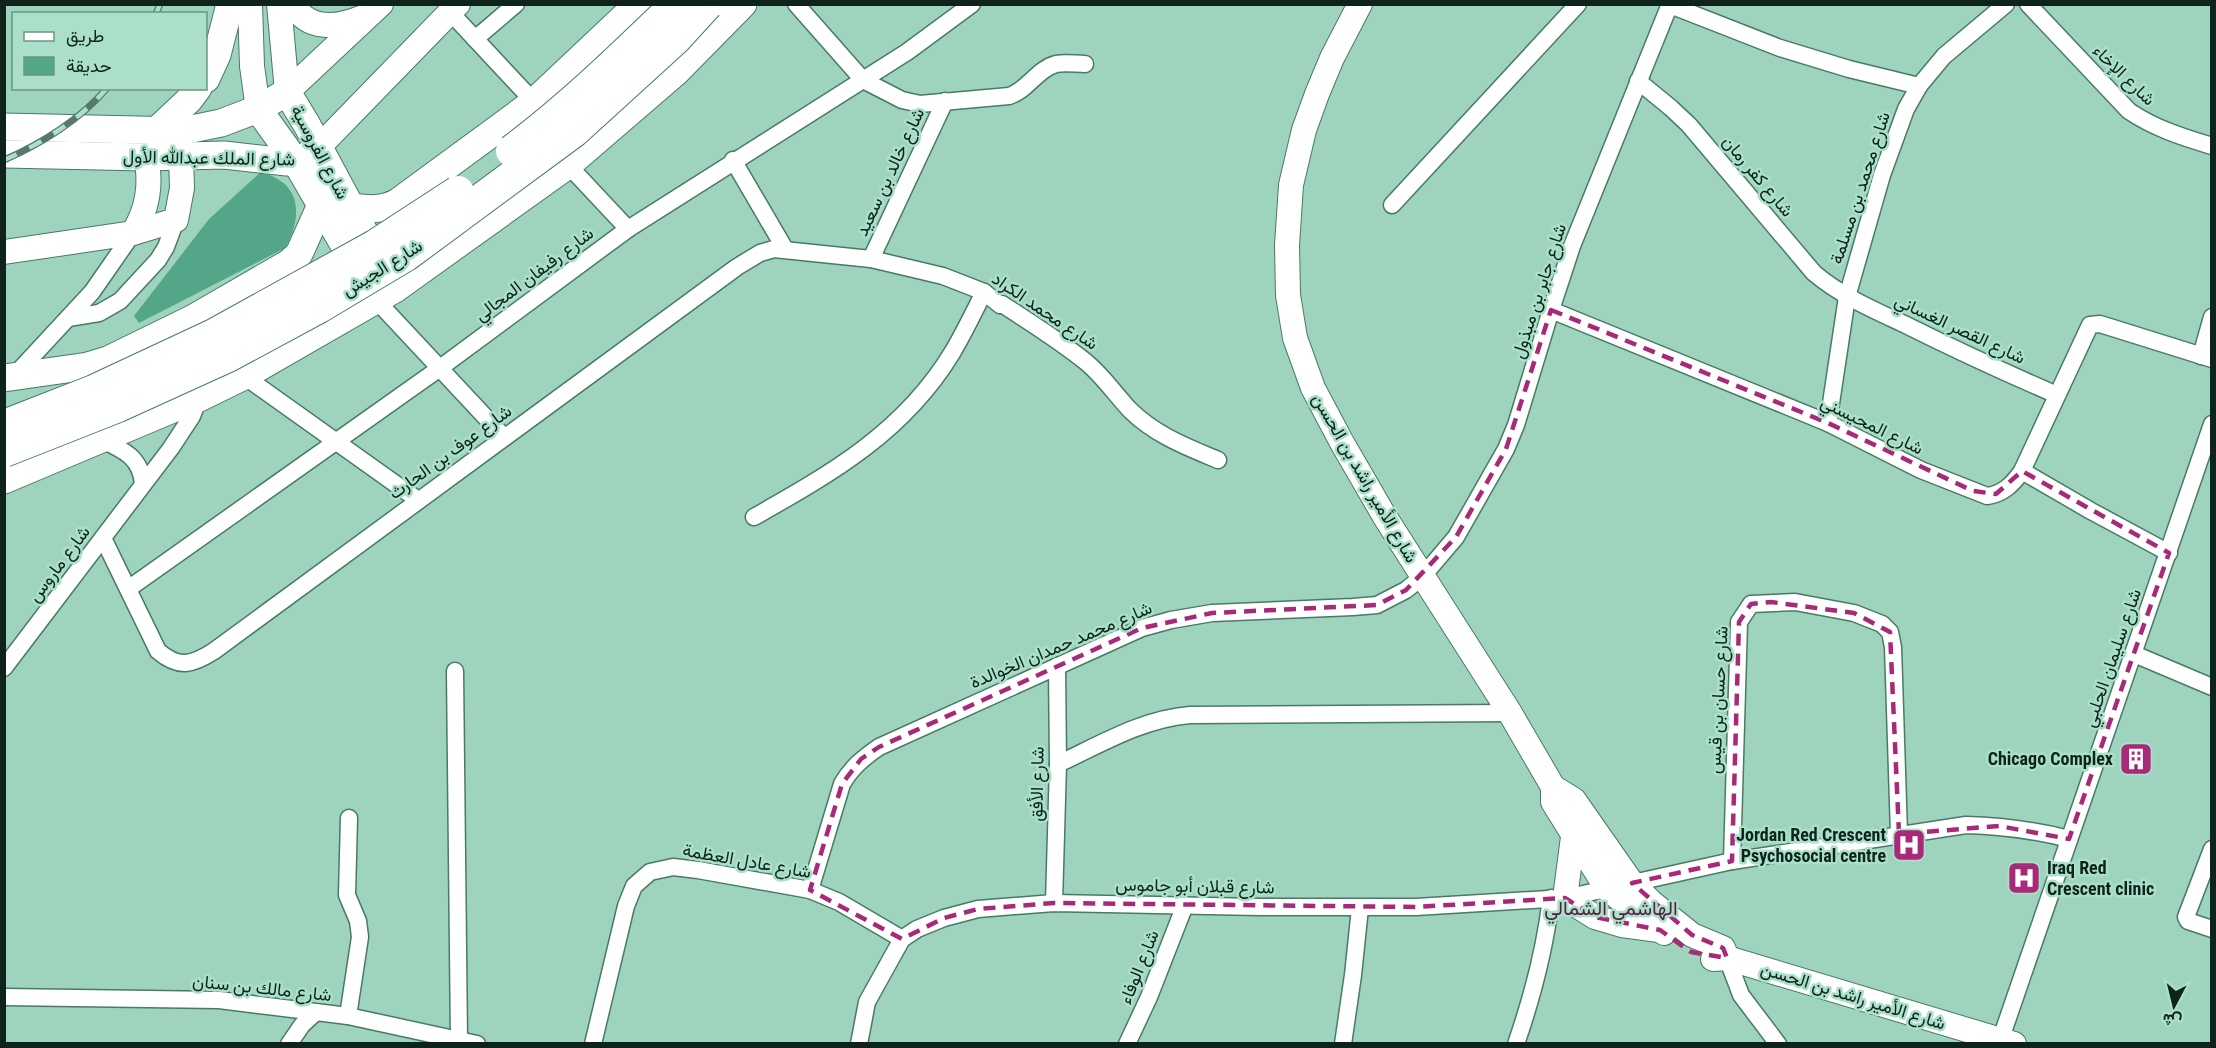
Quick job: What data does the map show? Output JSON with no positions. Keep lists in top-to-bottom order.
{
  "streets": {
    "highway": ["شارع الجيش"],
    "main road": ["شارع الفروسية", "شارع الملك عبدالله الأول"],
    "street": [
      "شارع الإخاء",
      "شارع خالد بن سعيد",
      "شارع كفر رمان",
      "شارع محمد بن مسلمة",
      "شارع رفيفان المجالي",
      "شارع جابر بن مبذول",
      "شارع محمد الكراد",
      "شارع القصر الغساني",
      "شارع المحيسني",
      "شارع عوف بن الحارث",
      "شارع الأمير راشد بن الحسن",
      "شارع ماروس",
      "شارع محمد حمدان الخوالدة",
      "شارع سليمان الحلبي",
      "شارع حسان بن قيس",
      "شارع الأفق",
      "شارع عادل العظمة",
      "شارع قبلان أبو جاموس",
      "شارع الوفاء",
      "شارع مالك بن سنان"
    ]
  },
  "crossings": [
    ["شارع الفروسية", "شارع الملك عبدالله الأول"],
    ["شارع الفروسية", "شارع رفيفان المجالي"],
    ["شارع الفروسية", "شارع عوف بن الحارث"],
    ["شارع خالد بن سعيد", "شارع محمد الكراد"],
    ["شارع كفر رمان", "شارع محمد بن مسلمة"],
    ["شارع كفر رمان", "شارع جابر بن مبذول"],
    ["شارع كفر رمان", "شارع القصر الغساني"],
    ["شارع محمد بن مسلمة", "شارع القصر الغساني"],
    ["شارع محمد بن مسلمة", "شارع المحيسني"],
    ["شارع رفيفان المجالي", "شارع عوف بن الحارث"],
    ["شارع جابر بن مبذول", "شارع المحيسني"],
    ["شارع جابر بن مبذول", "شارع الأمير راشد بن الحسن"],
    ["شارع جابر بن مبذول", "شارع محمد حمدان الخوالدة"],
    ["شارع محمد الكراد", "شارع عوف بن الحارث"],
    ["شارع القصر الغساني", "شارع المحيسني"],
    ["شارع عوف بن الحارث", "شارع ماروس"],
    ["شارع الأمير راشد بن الحسن", "شارع محمد حمدان الخوالدة"],
    ["شارع الأمير راشد بن الحسن", "شارع سليمان الحلبي"],
    ["شارع الأمير راشد بن الحسن", "شارع قبلان أبو جاموس"],
    ["شارع محمد حمدان الخوالدة", "شارع الأفق"],
    ["شارع محمد حمدان الخوالدة", "شارع عادل العظمة"],
    ["شارع سليمان الحلبي", "شارع قبلان أبو جاموس"],
    ["شارع حسان بن قيس", "شارع قبلان أبو جاموس"],
    ["شارع الأفق", "شارع قبلان أبو جاموس"],
    ["شارع عادل العظمة", "شارع قبلان أبو جاموس"],
    ["شارع قبلان أبو جاموس", "شارع الوفاء"]
  ],
  "districts": ["الهاشمي الشمالي"],
  "places": {
    "building": ["Chicago Complex"],
    "hospital": ["Jordan Red Crescent Psychosocial centre", "Iraq Red Crescent clinic"]
  },
  "legend": ["طريق", "حديقة"],
  "north": "bottom"
}
